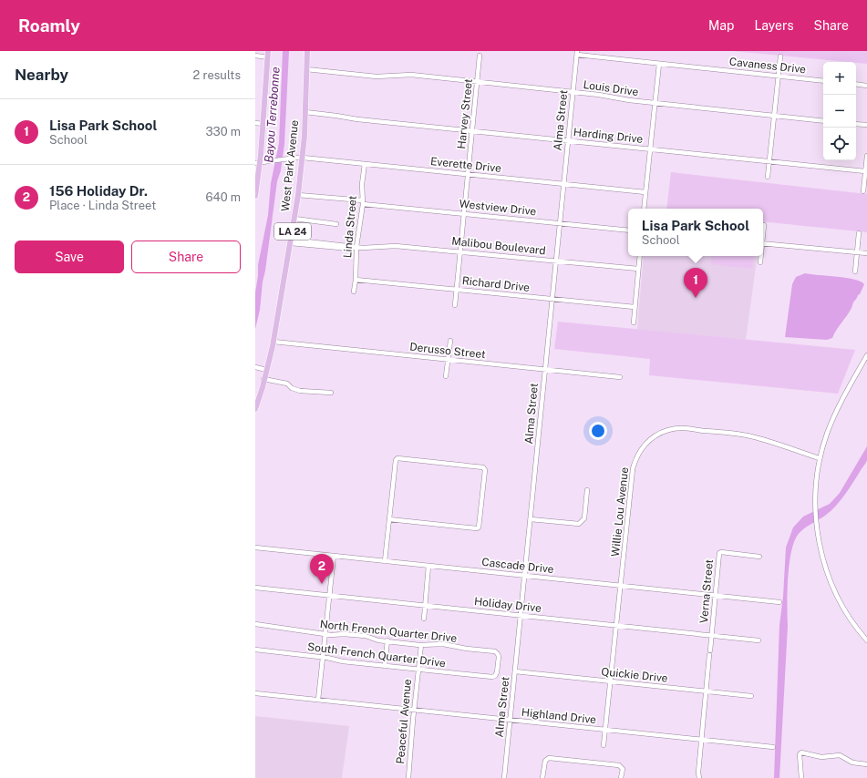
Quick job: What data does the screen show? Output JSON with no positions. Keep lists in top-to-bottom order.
{
  "streets": {
    "main road": ["West Park Avenue", "LA 24"],
    "street": [
      "Cavaness Drive",
      "Louis Drive",
      "Harvey Street",
      "Alma Street",
      "Harding Drive",
      "Everette Drive",
      "Westview Drive",
      "Linda Street",
      "Malibou Boulevard",
      "Richard Drive",
      "Derusso Street",
      "Willie Lou Avenue",
      "Cascade Drive",
      "Verna Street",
      "Holiday Drive",
      "North French Quarter Drive",
      "South French Quarter Drive",
      "Quickie Drive",
      "Highland Drive",
      "Peaceful Avenue"
    ]
  },
  "crossings": [
    ["Cavaness Drive", "Alma Street"],
    ["Louis Drive", "Harvey Street"],
    ["Louis Drive", "Alma Street"],
    ["Louis Drive", "West Park Avenue"],
    ["Harvey Street", "Harding Drive"],
    ["Harvey Street", "Everette Drive"],
    ["Harvey Street", "Westview Drive"],
    ["Harvey Street", "Malibou Boulevard"],
    ["Harvey Street", "Richard Drive"],
    ["Alma Street", "Harding Drive"],
    ["Alma Street", "Everette Drive"],
    ["Alma Street", "Westview Drive"],
    ["Alma Street", "Malibou Boulevard"],
    ["Alma Street", "Richard Drive"],
    ["Alma Street", "Derusso Street"],
    ["Alma Street", "Cascade Drive"],
    ["Alma Street", "Holiday Drive"],
    ["Alma Street", "Quickie Drive"],
    ["Alma Street", "Highland Drive"],
    ["Harding Drive", "West Park Avenue"],
    ["Everette Drive", "West Park Avenue"],
    ["Everette Drive", "Linda Street"],
    ["West Park Avenue", "Westview Drive"],
    ["West Park Avenue", "Malibou Boulevard"],
    ["West Park Avenue", "Derusso Street"],
    ["Westview Drive", "Linda Street"],
    ["Linda Street", "Malibou Boulevard"],
    ["Linda Street", "Richard Drive"],
    ["Willie Lou Avenue", "Cascade Drive"],
    ["Willie Lou Avenue", "Holiday Drive"],
    ["Willie Lou Avenue", "Quickie Drive"],
    ["Willie Lou Avenue", "Highland Drive"],
    ["Cascade Drive", "Verna Street"],
    ["Verna Street", "Holiday Drive"],
    ["Verna Street", "Quickie Drive"],
    ["Verna Street", "Highland Drive"],
    ["North French Quarter Drive", "South French Quarter Drive"],
    ["North French Quarter Drive", "Peaceful Avenue"],
    ["South French Quarter Drive", "Peaceful Avenue"],
    ["Highland Drive", "Peaceful Avenue"]
  ],
  "water": ["Bayou Terrebonne"],
  "page": {
    "header": "Roamly",
    "nav": ["Map", "Layers", "Share"],
    "heading": ["Nearby", "2 results"],
    "map_buttons": ["+", "−"],
    "list": [
      {
        "mark": "1",
        "name": "Lisa Park School",
        "note": "School",
        "value": "330 m"
      },
      {
        "mark": "2",
        "name": "156 Holiday Dr.",
        "note": "Place · Linda Street",
        "value": "640 m"
      }
    ],
    "popup": ["Lisa Park School", "School"],
    "buttons": ["Save", "Share"],
    "pins": ["1", "2"]
  }
}
